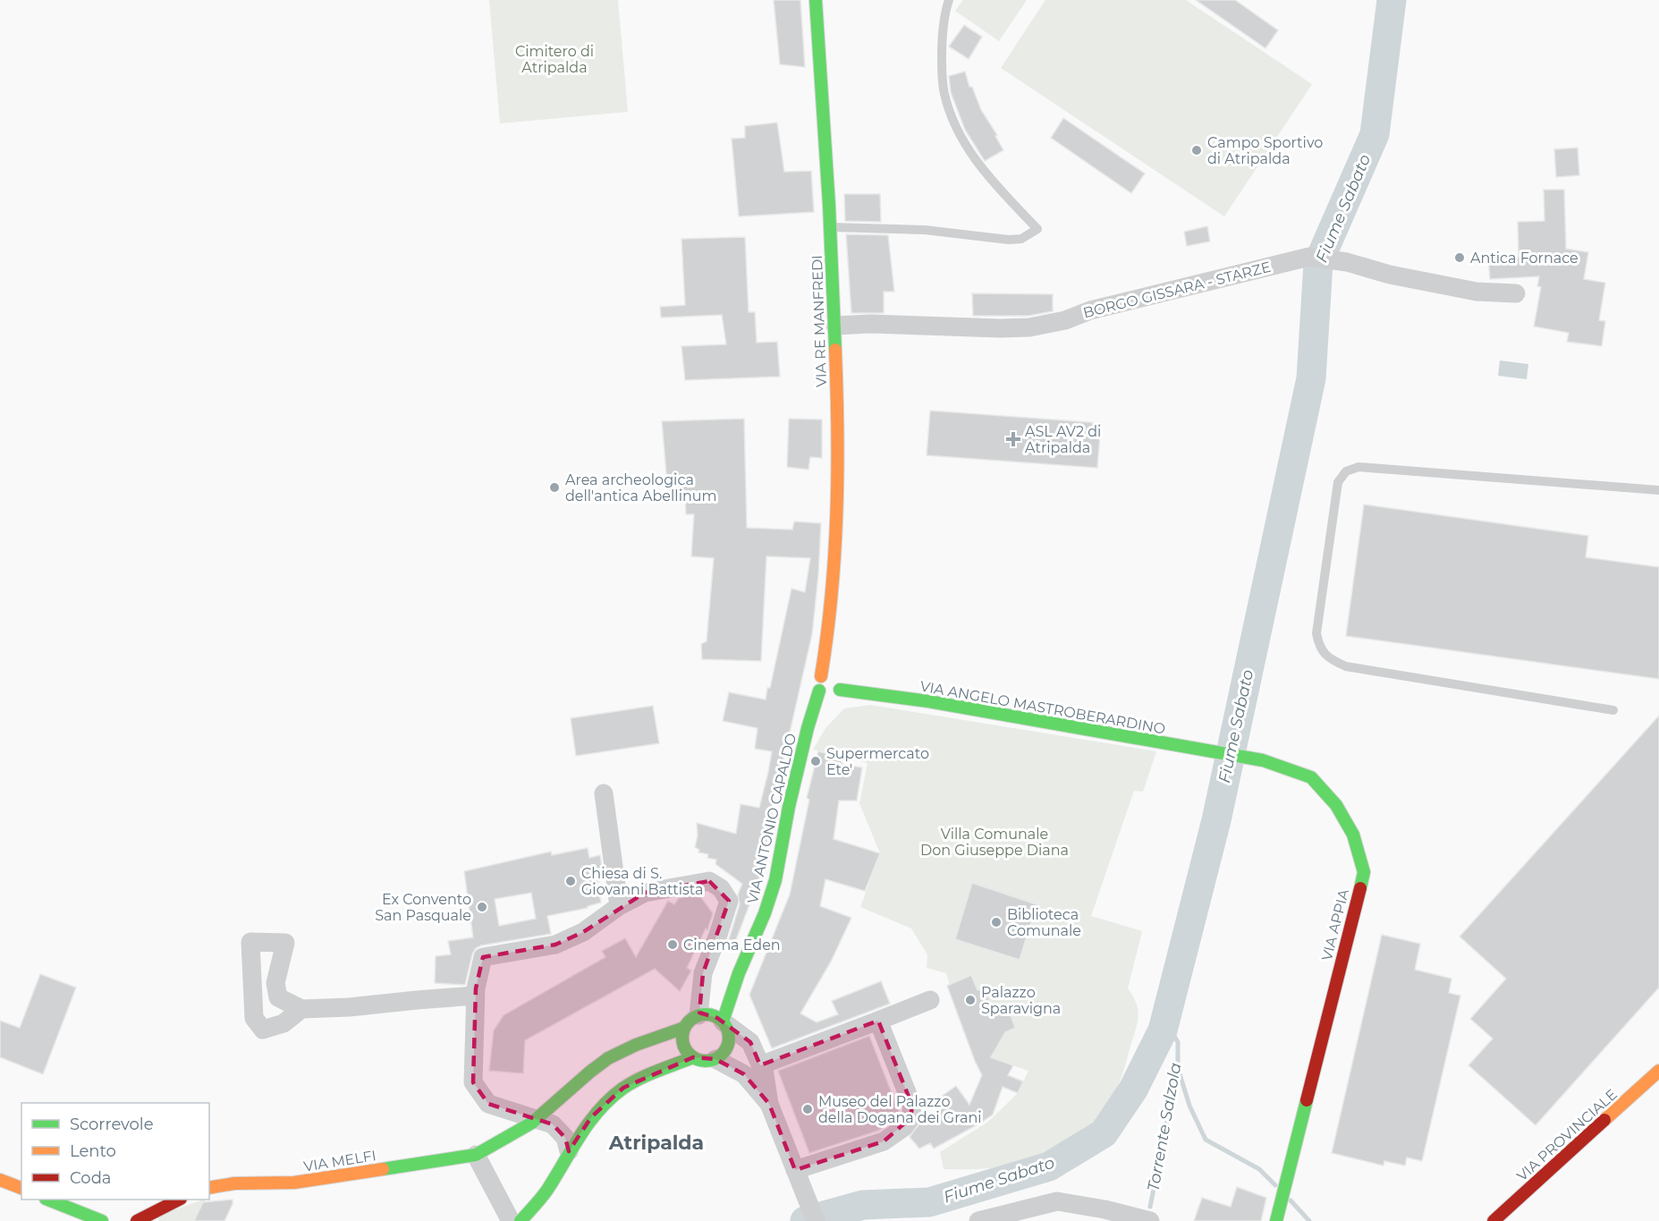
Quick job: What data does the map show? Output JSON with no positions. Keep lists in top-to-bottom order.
{
  "streets": {
    "street": [
      "BORGO GISSARA - STARZE",
      "VIA RE MANFREDI",
      "VIA ANGELO MASTROBERARDINO",
      "VIA ANTONIO CAPALDO",
      "VIA APPIA",
      "VIA PROVINCIALE",
      "VIA MELFI"
    ]
  },
  "crossings": [
    ["BORGO GISSARA - STARZE", "VIA RE MANFREDI"],
    ["VIA RE MANFREDI", "VIA ANGELO MASTROBERARDINO"],
    ["VIA RE MANFREDI", "VIA ANTONIO CAPALDO"],
    ["VIA ANGELO MASTROBERARDINO", "VIA ANTONIO CAPALDO"],
    ["VIA ANGELO MASTROBERARDINO", "VIA APPIA"]
  ],
  "districts": ["Atripalda"],
  "water": ["Fiume Sabato", "Torrente Salzola"],
  "parks": ["Cimitero di Atripalda", "Villa Comunale Don Giuseppe Diana"],
  "places": {
    "other": [
      "Campo Sportivo di Atripalda",
      "Antica Fornace",
      "Area archeologica dell'antica Abellinum",
      "Supermercato Ete'",
      "Chiesa di S. Giovanni Battista",
      "Ex Convento San Pasquale",
      "Biblioteca Comunale",
      "Cinema Eden",
      "Palazzo Sparavigna",
      "Museo del Palazzo della Dogana dei Grani"
    ],
    "health": ["ASL AV2 di Atripalda"]
  },
  "legend": ["Scorrevole", "Lento", "Coda"]
}
